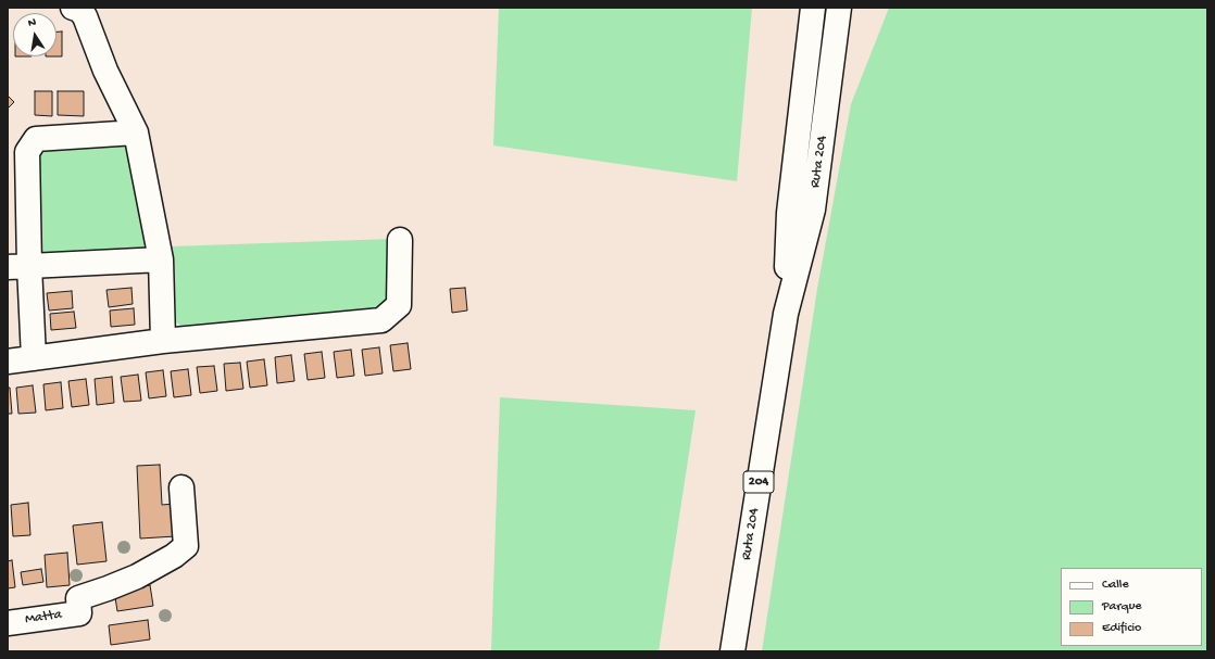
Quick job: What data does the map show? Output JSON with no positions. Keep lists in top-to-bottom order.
{
  "streets": {
    "street": ["Ruta 204", "204", "Matta"]
  },
  "legend": ["Calle", "Parque", "Edificio"],
  "north": "top"
}
